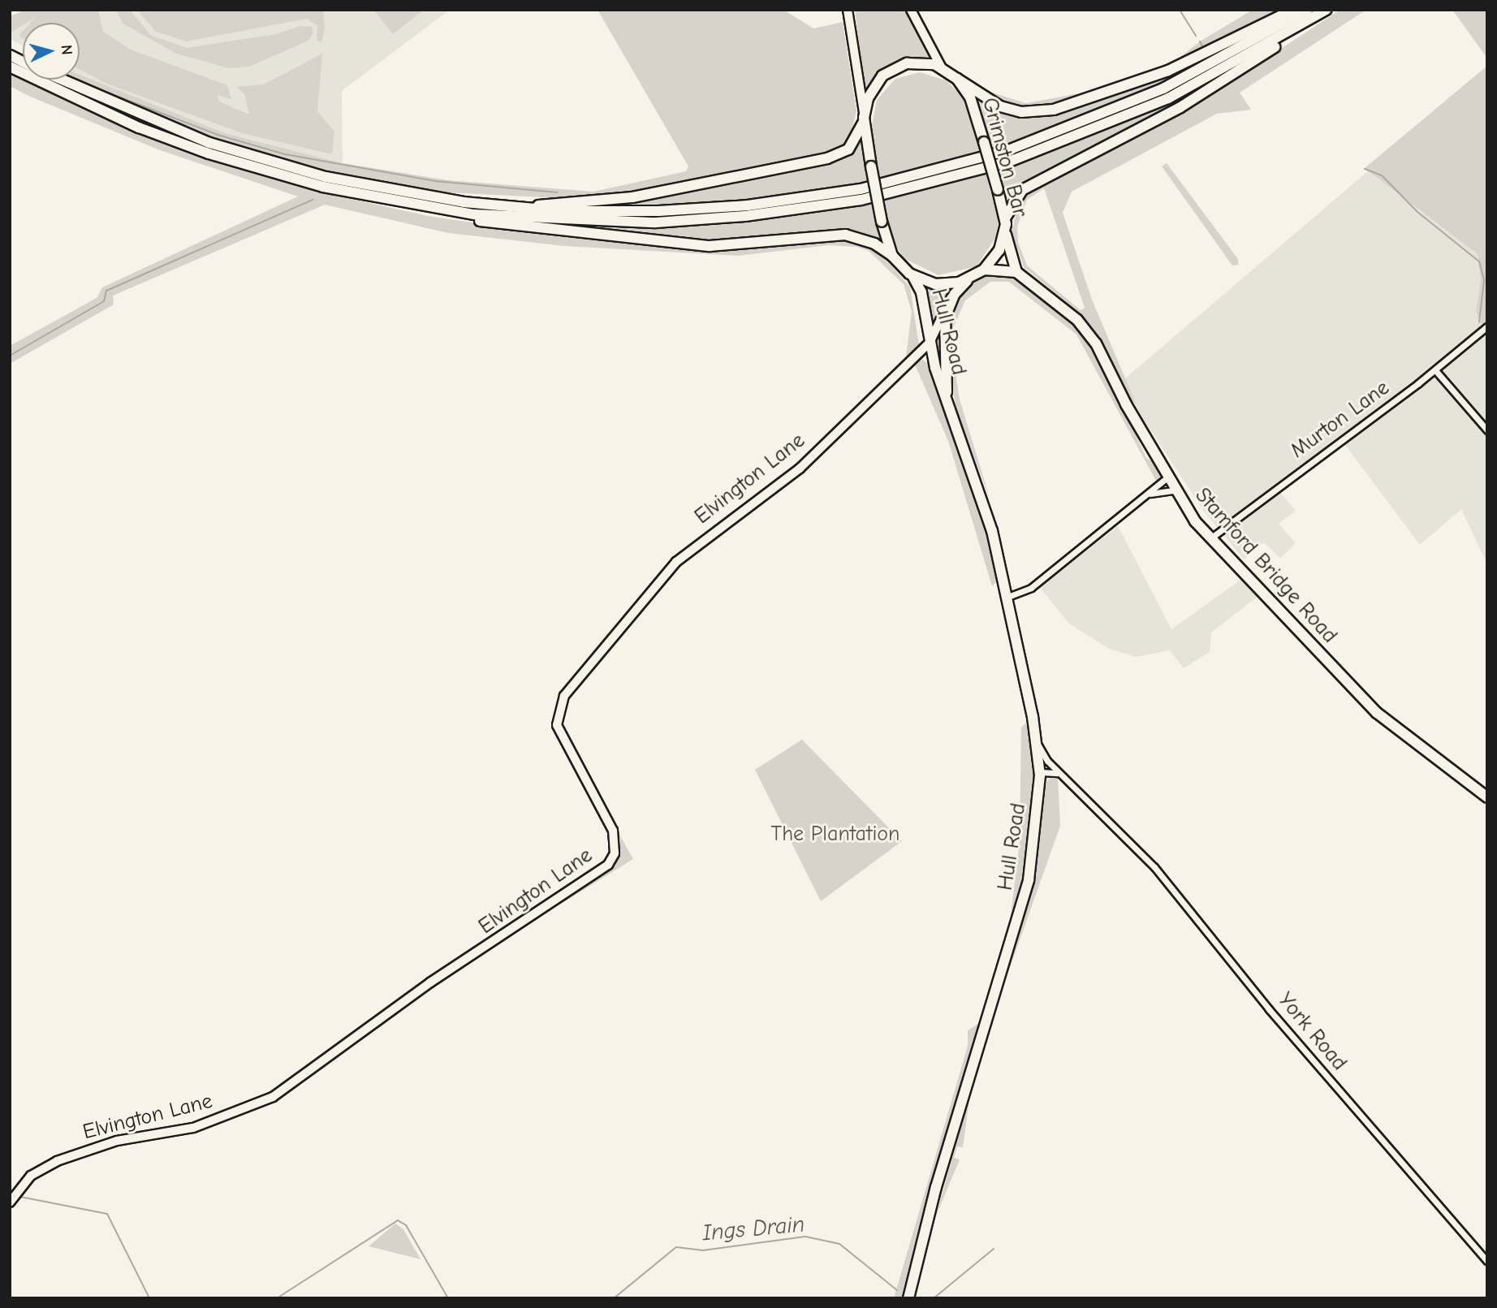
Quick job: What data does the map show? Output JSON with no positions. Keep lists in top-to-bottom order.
{
  "streets": {
    "highway": ["Grimston Bar", "Hull Road", "Stamford Bridge Road"],
    "main road": ["Elvington Lane"],
    "street": ["Murton Lane", "York Road"]
  },
  "crossings": [
    ["Grimston Bar", "Hull Road"],
    ["Hull Road", "Elvington Lane"],
    ["Hull Road", "York Road"],
    ["Murton Lane", "Stamford Bridge Road"]
  ],
  "water": ["Ings Drain"],
  "parks": ["The Plantation"],
  "north": "right"
}
